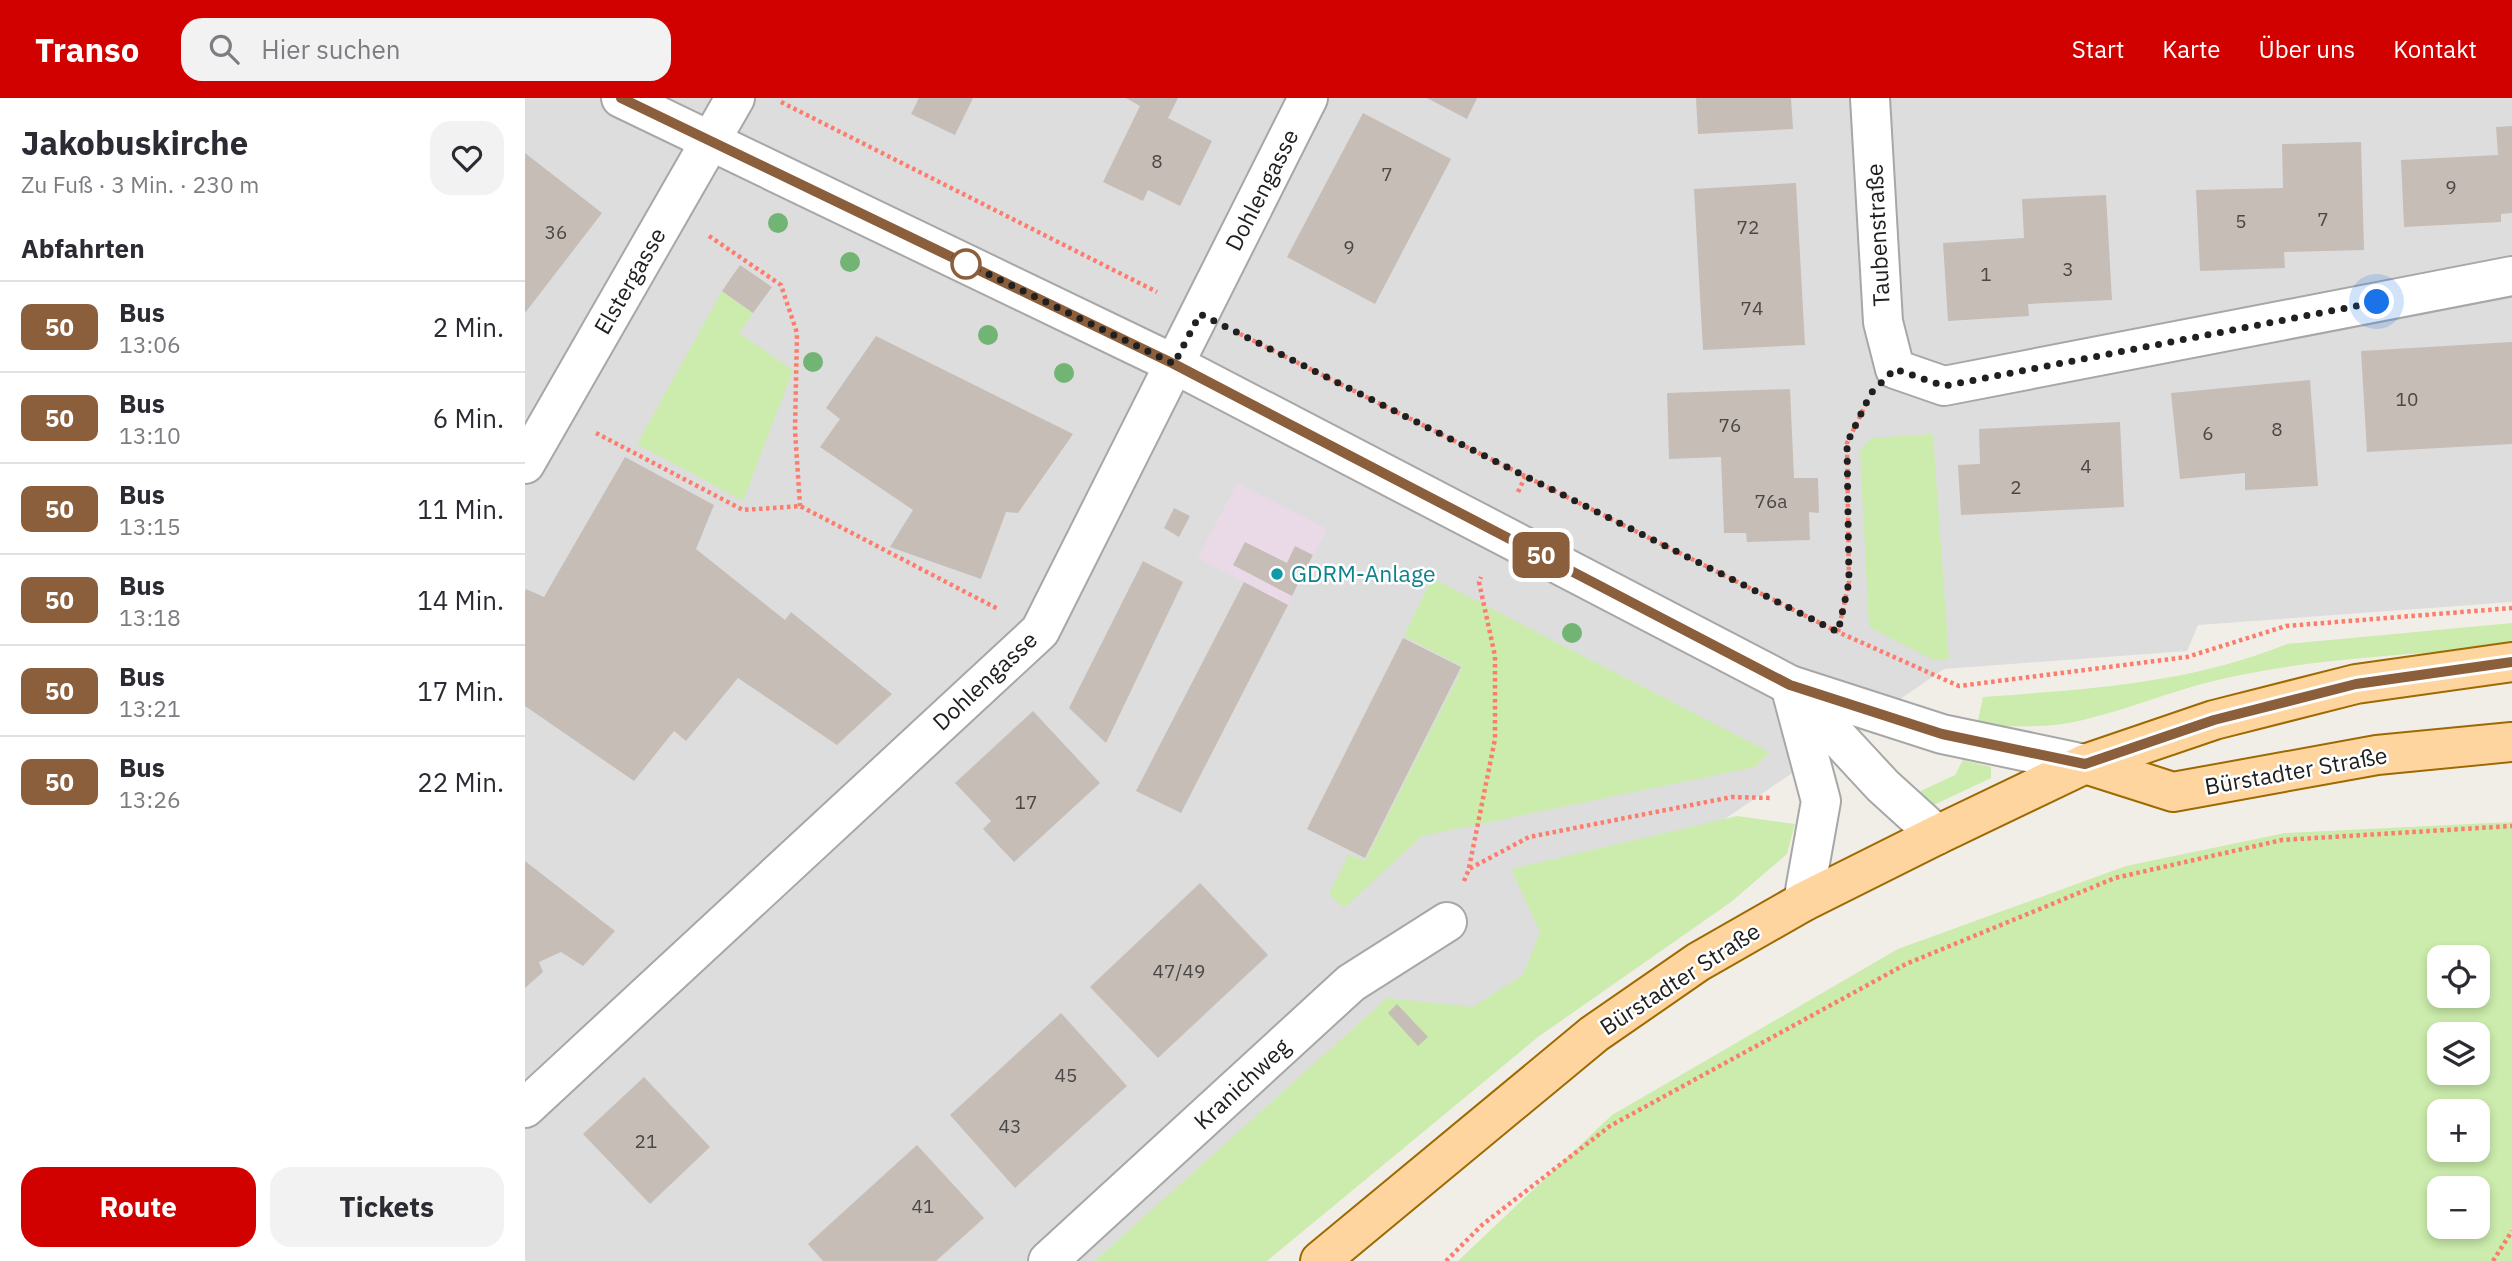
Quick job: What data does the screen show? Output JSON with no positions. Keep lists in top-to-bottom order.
{
  "streets": {
    "main road": ["Bürstadter Straße"],
    "street": [
      "Dohlengasse",
      "Taubenstraße",
      "Elstergasse",
      "Kranichweg"
    ]
  },
  "places": ["GDRM-Anlage"],
  "lines": ["bus line 50"],
  "house_numbers": [
    "8",
    "7",
    "9",
    "7",
    "5",
    "72",
    "36",
    "9",
    "3",
    "1",
    "74",
    "10",
    "76",
    "8",
    "6",
    "4",
    "2",
    "76a",
    "17",
    "47/49",
    "45",
    "43",
    "21",
    "41"
  ],
  "page": {
    "header": "Transo",
    "search": "Hier suchen",
    "nav": [
      "Start",
      "Karte",
      "Über uns",
      "Kontakt"
    ],
    "heading": [
      ["Jakobuskirche", "Zu Fuß · 3 Min. · 230 m"],
      "Abfahrten"
    ],
    "on_map": "50",
    "list": [
      {
        "mark": "50",
        "name": "Bus",
        "note": "13:06",
        "value": "2 Min."
      },
      {
        "mark": "50",
        "name": "Bus",
        "note": "13:10",
        "value": "6 Min."
      },
      {
        "mark": "50",
        "name": "Bus",
        "note": "13:15",
        "value": "11 Min."
      },
      {
        "mark": "50",
        "name": "Bus",
        "note": "13:18",
        "value": "14 Min."
      },
      {
        "mark": "50",
        "name": "Bus",
        "note": "13:21",
        "value": "17 Min."
      },
      {
        "mark": "50",
        "name": "Bus",
        "note": "13:26",
        "value": "22 Min."
      }
    ],
    "map_buttons": ["+", "−"],
    "buttons": ["Route", "Tickets"]
  }
}
